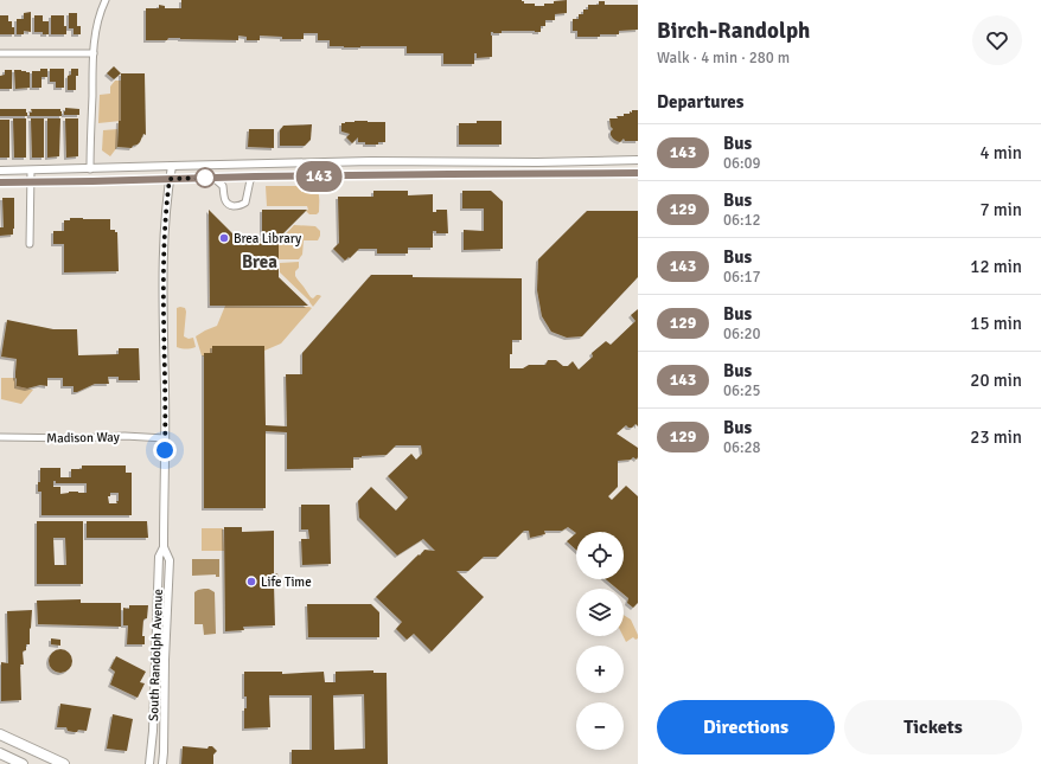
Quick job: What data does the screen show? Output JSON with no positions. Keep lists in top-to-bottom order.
{
  "streets": {
    "street": ["Madison Way", "South Randolph Avenue"]
  },
  "crossings": [
    ["Madison Way", "South Randolph Avenue"]
  ],
  "districts": ["Brea"],
  "places": ["Brea Library", "Life Time"],
  "lines": ["bus line 143"],
  "page": {
    "on_map": "143",
    "heading": [
      ["Birch-Randolph", "Walk · 4 min · 280 m"],
      "Departures"
    ],
    "list": [
      {
        "mark": "143",
        "name": "Bus",
        "note": "06:09",
        "value": "4 min"
      },
      {
        "mark": "129",
        "name": "Bus",
        "note": "06:12",
        "value": "7 min"
      },
      {
        "mark": "143",
        "name": "Bus",
        "note": "06:17",
        "value": "12 min"
      },
      {
        "mark": "129",
        "name": "Bus",
        "note": "06:20",
        "value": "15 min"
      },
      {
        "mark": "143",
        "name": "Bus",
        "note": "06:25",
        "value": "20 min"
      },
      {
        "mark": "129",
        "name": "Bus",
        "note": "06:28",
        "value": "23 min"
      }
    ],
    "map_buttons": ["+", "−"],
    "buttons": ["Directions", "Tickets"]
  }
}
